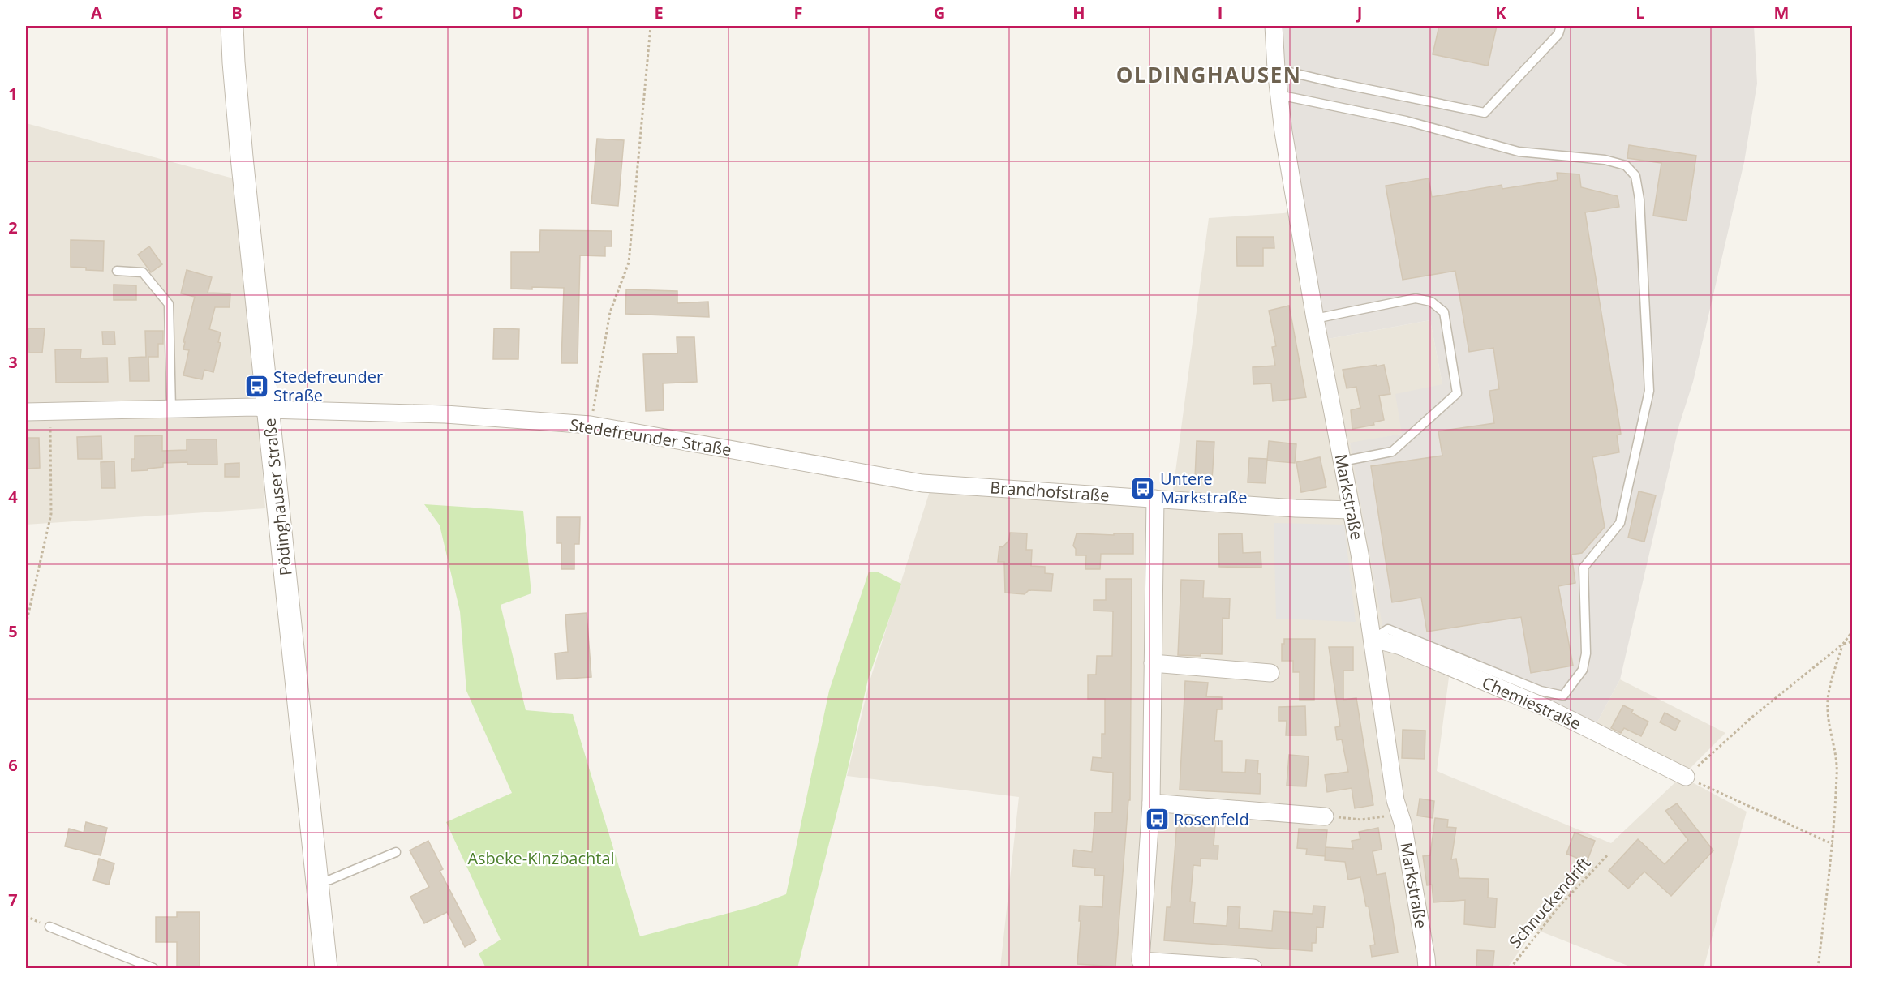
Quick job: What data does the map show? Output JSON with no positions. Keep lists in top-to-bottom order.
{
  "streets": {
    "street": [
      "Stedefreunder Straße",
      "Brandhofstraße",
      "Pödinghauser Straße",
      "Markstraße",
      "Chemiestraße"
    ],
    "path": ["Schnuckendrift"]
  },
  "crossings": [
    ["Stedefreunder Straße", "Brandhofstraße"],
    ["Stedefreunder Straße", "Pödinghauser Straße"],
    ["Brandhofstraße", "Markstraße"],
    ["Markstraße", "Chemiestraße"]
  ],
  "districts": ["OLDINGHAUSEN"],
  "parks": ["Asbeke-Kinzbachtal"],
  "places": {
    "bus stop": ["Stedefreunder Straße", "Untere Markstraße", "Rosenfeld"]
  },
  "grid": {
    "columns": [
      "A",
      "B",
      "C",
      "D",
      "E",
      "F",
      "G",
      "H",
      "I",
      "J",
      "K",
      "L",
      "M"
    ],
    "rows": [
      "1",
      "2",
      "3",
      "4",
      "5",
      "6",
      "7"
    ]
  }
}
